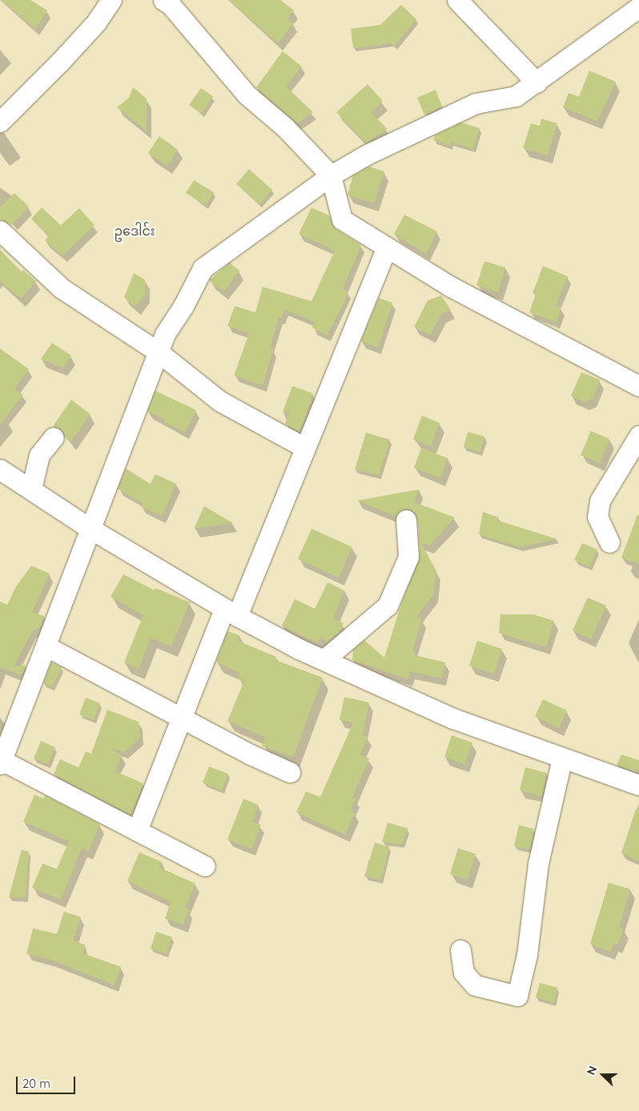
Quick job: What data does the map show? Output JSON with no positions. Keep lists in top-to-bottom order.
{
  "districts": ["ဥဒေါင်း"],
  "scale_bar": "20 m",
  "north": "left"
}
